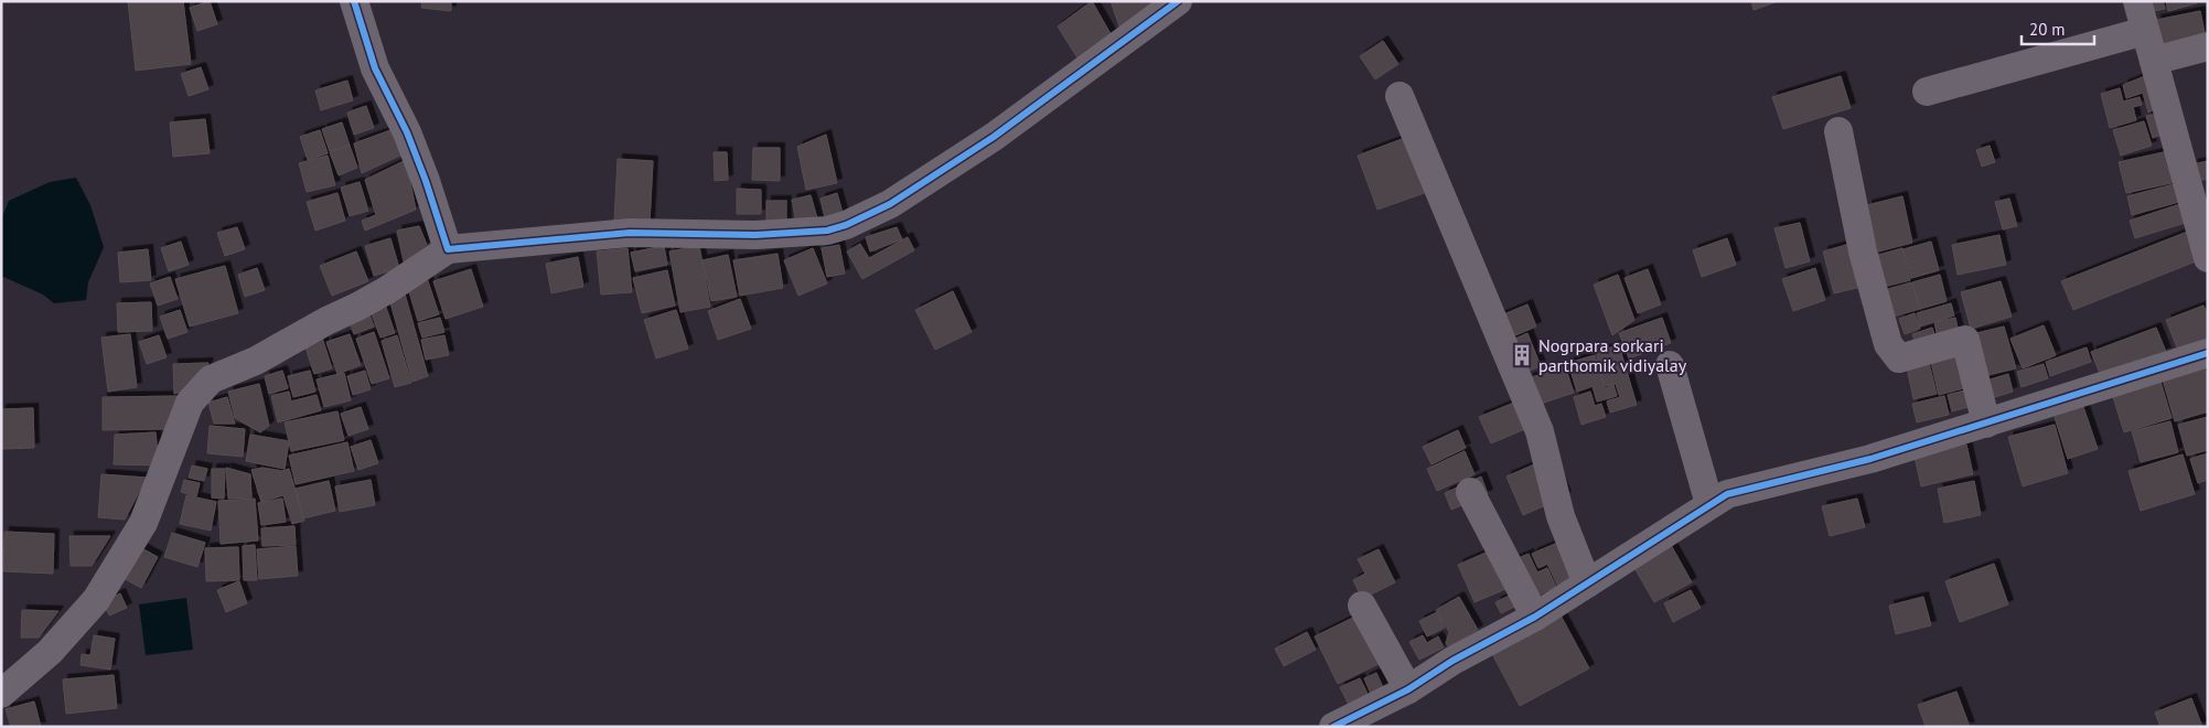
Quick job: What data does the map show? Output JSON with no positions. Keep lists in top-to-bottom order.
{
  "places": {
    "building": ["Nogrpara sorkari parthomik vidiyalay"]
  },
  "scale_bar": "20 m"
}
